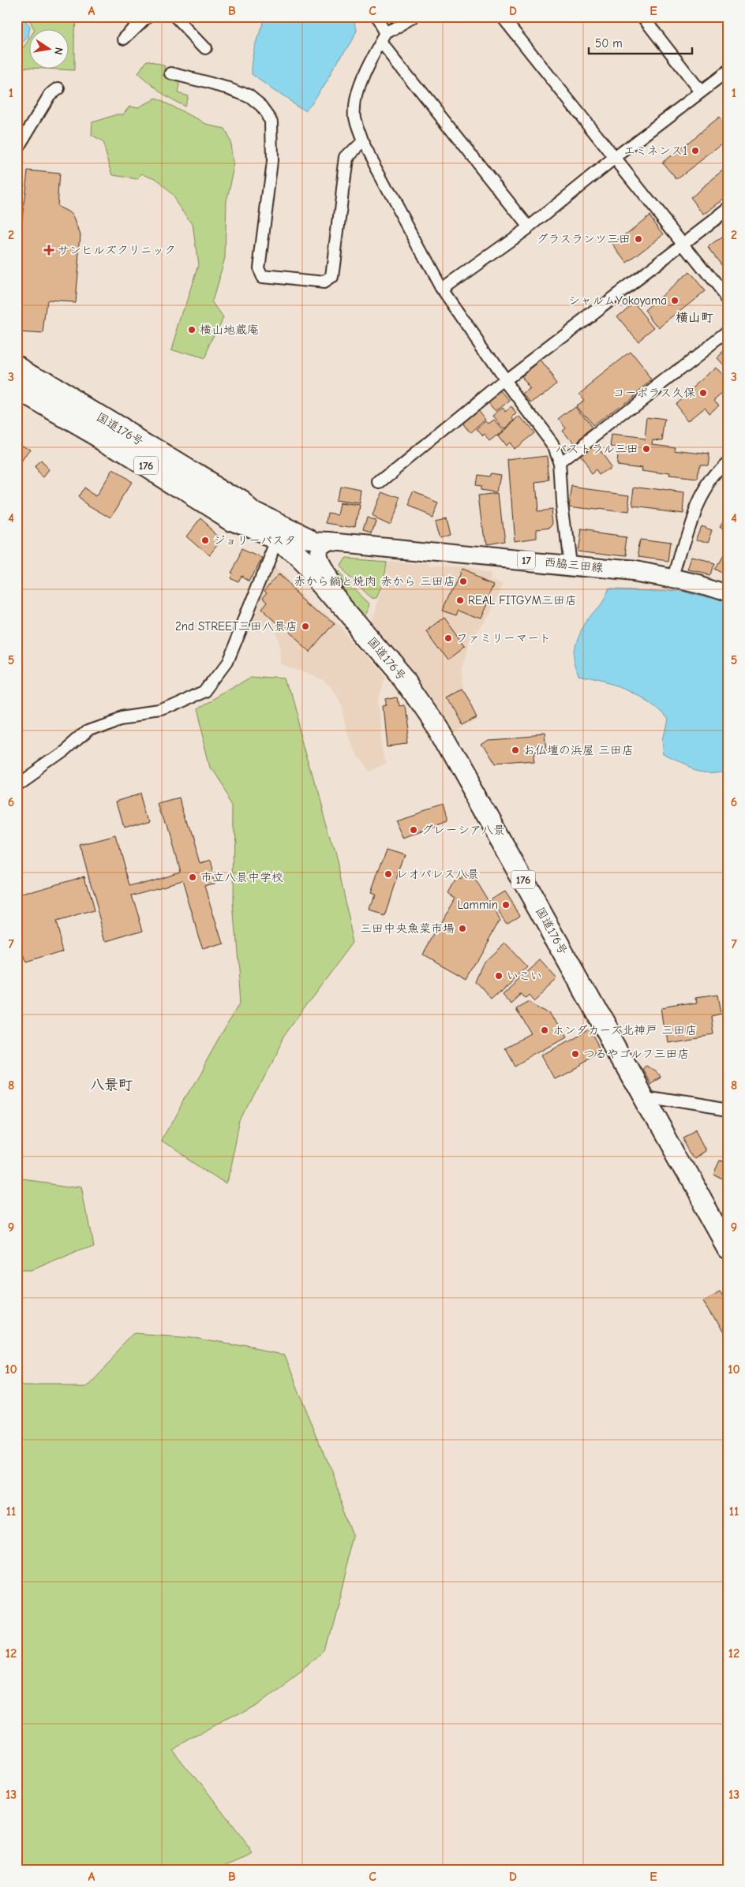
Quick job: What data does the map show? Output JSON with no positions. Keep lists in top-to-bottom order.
{
  "streets": {
    "highway": ["国道176号", "176"],
    "main road": ["17", "西脇三田線"]
  },
  "crossings": [
    ["国道176号", "西脇三田線"]
  ],
  "districts": ["横山町", "八景町"],
  "places": {
    "other": [
      "エミネンス1",
      "グラスランツ三田",
      "シャルムYokoyama",
      "横山地蔵庵",
      "コーポラス久保",
      "パストラル三田",
      "ジョリーパスタ",
      "赤から鍋と焼肉 赤から 三田店",
      "REAL FITGYM三田店",
      "2nd STREET三田八景店",
      "ファミリーマート",
      "お仏壇の浜屋 三田店",
      "グレーシア八景",
      "レオパレス八景",
      "市立八景中学校",
      "Lammin",
      "三田中央魚菜市場",
      "いこい",
      "ホンダカーズ北神戸 三田店",
      "つるやゴルフ三田店"
    ],
    "health": ["サンヒルズクリニック"]
  },
  "scale_bar": "50 m",
  "north": "right",
  "grid": {
    "columns": [
      "A",
      "B",
      "C",
      "D",
      "E"
    ],
    "rows": [
      "1",
      "2",
      "3",
      "4",
      "5",
      "6",
      "7",
      "8",
      "9",
      "10",
      "11",
      "12",
      "13"
    ]
  }
}
